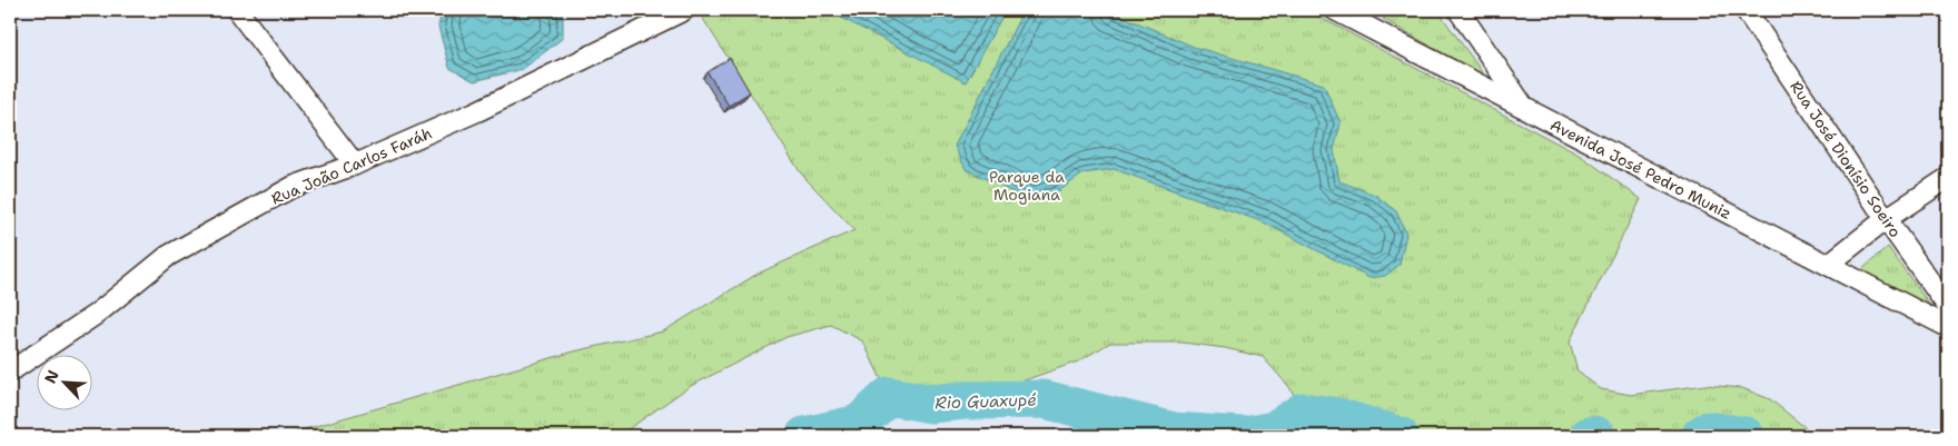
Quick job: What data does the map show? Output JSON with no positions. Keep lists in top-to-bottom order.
{
  "streets": {
    "street": ["Rua José Dionísio Soeiro", "Rua João Carlos Faráh", "Avenida José Pedro Muniz"]
  },
  "water": ["Rio Guaxupé"],
  "parks": ["Parque da Mogiana"],
  "north": "top left"
}
